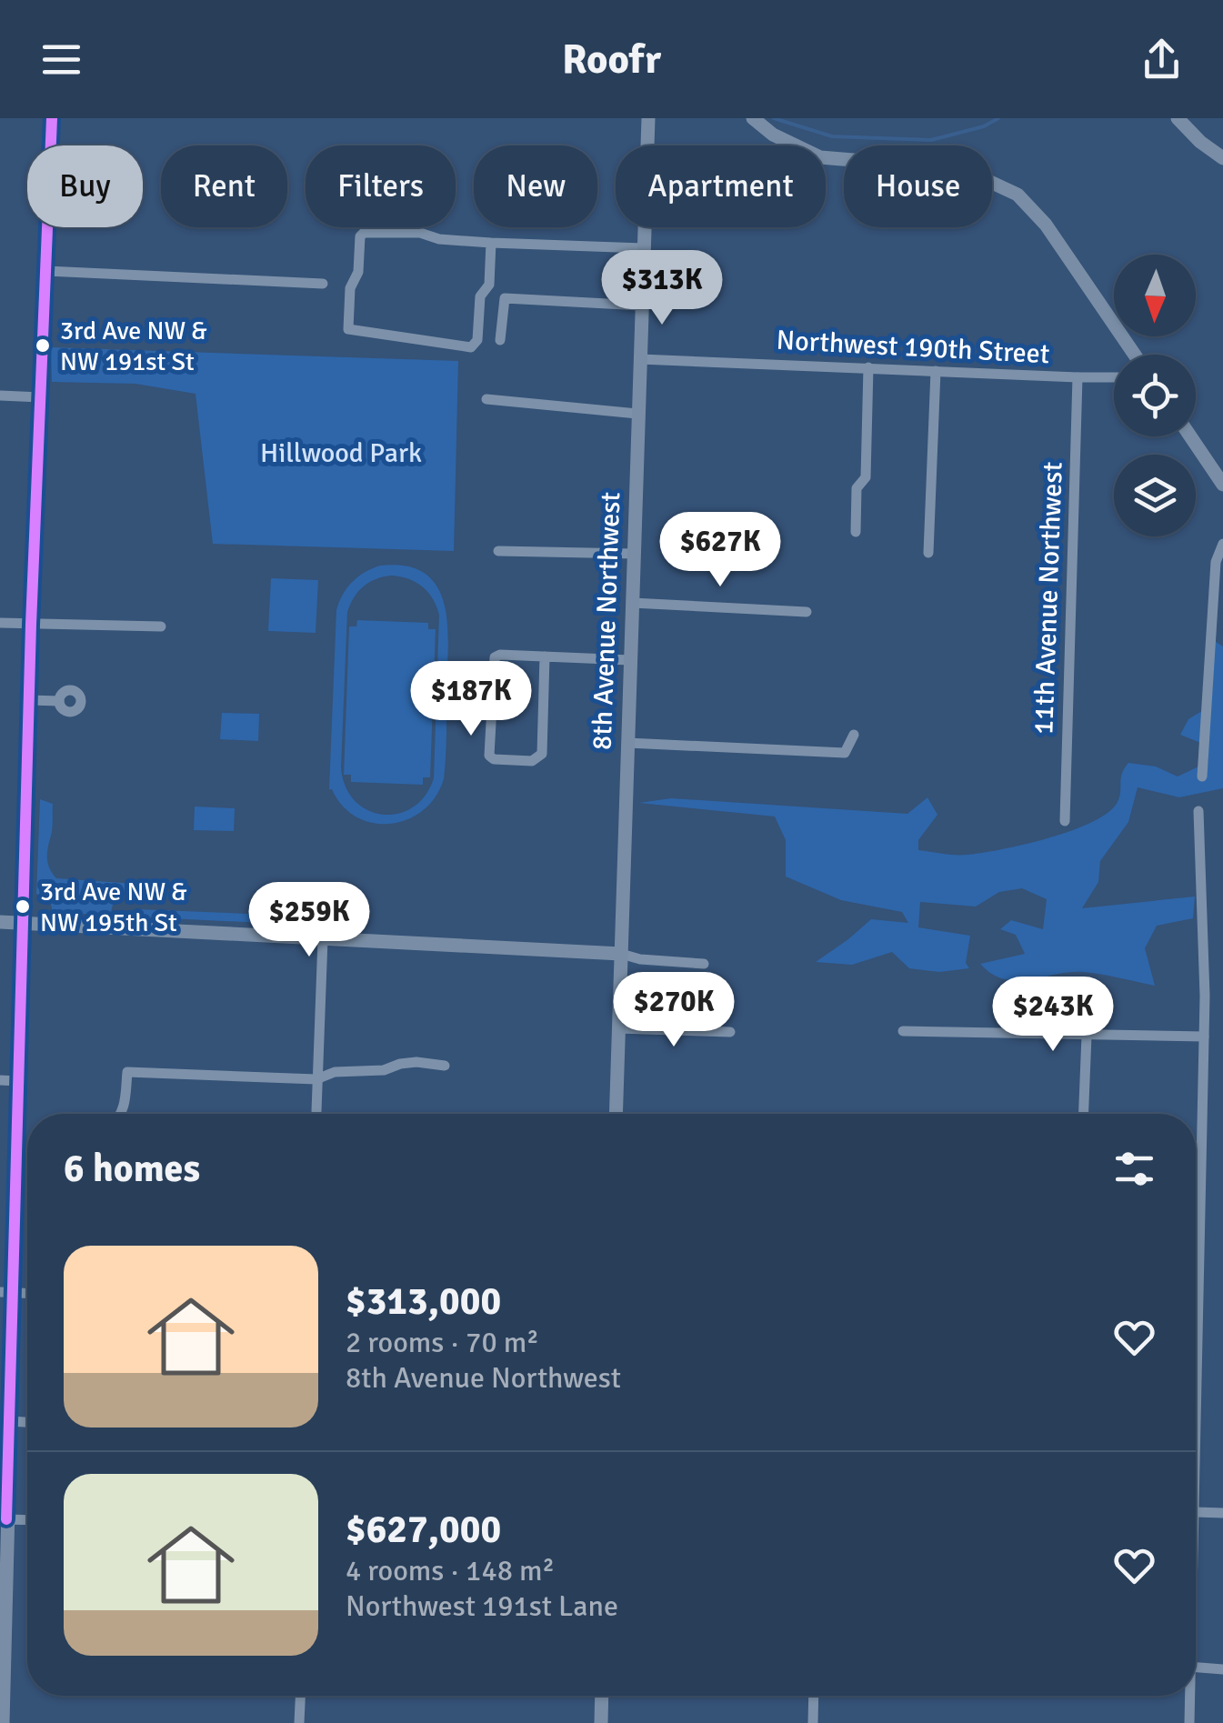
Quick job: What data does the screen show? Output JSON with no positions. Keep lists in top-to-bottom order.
{
  "streets": {
    "street": ["Northwest 190th Street", "11th Avenue Northwest", "8th Avenue Northwest"]
  },
  "crossings": [
    ["Northwest 190th Street", "11th Avenue Northwest"],
    ["Northwest 190th Street", "8th Avenue Northwest"]
  ],
  "parks": ["Hillwood Park"],
  "places": ["3rd Ave NW & NW 191st St", "3rd Ave NW & NW 195th St"],
  "north": "bottom",
  "page": {
    "header": "Roofr",
    "chip": [
      "Buy",
      "Rent",
      "Filters",
      "New",
      "Apartment",
      "House"
    ],
    "price": [
      "$313K",
      "$627K",
      "$187K",
      "$259K",
      "$270K",
      "$243K"
    ],
    "heading": "6 homes",
    "list": [
      {
        "name": "$313,000",
        "note": "2 rooms · 70 m² · 8th Avenue Northwest"
      },
      {
        "name": "$627,000",
        "note": "4 rooms · 148 m² · Northwest 191st Lane"
      }
    ]
  }
}
